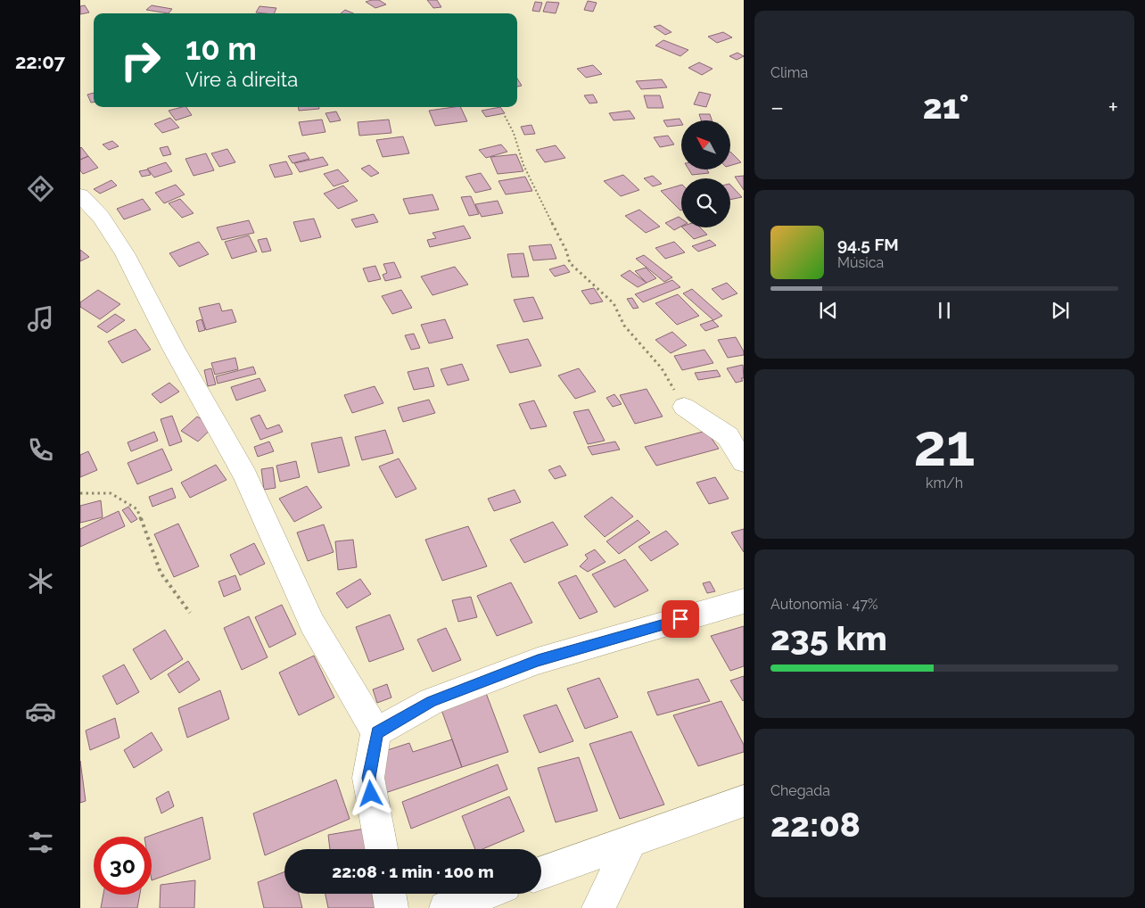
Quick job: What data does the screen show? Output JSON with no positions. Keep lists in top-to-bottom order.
{
  "north": "top left",
  "page": {
    "tabs": "22:07",
    "tile": [
      "Clima",
      ["21", "km/h"],
      ["Autonomia · 47%", "235 km"],
      ["Chegada", "22:08"]
    ],
    "turn": ["10 m", "Vire à direita"],
    "heat": ["−", "21°", "+"],
    "song": ["94.5 FM", "Música"],
    "limit": "30",
    "trip": "22:08 · 1 min · 100 m"
  }
}
